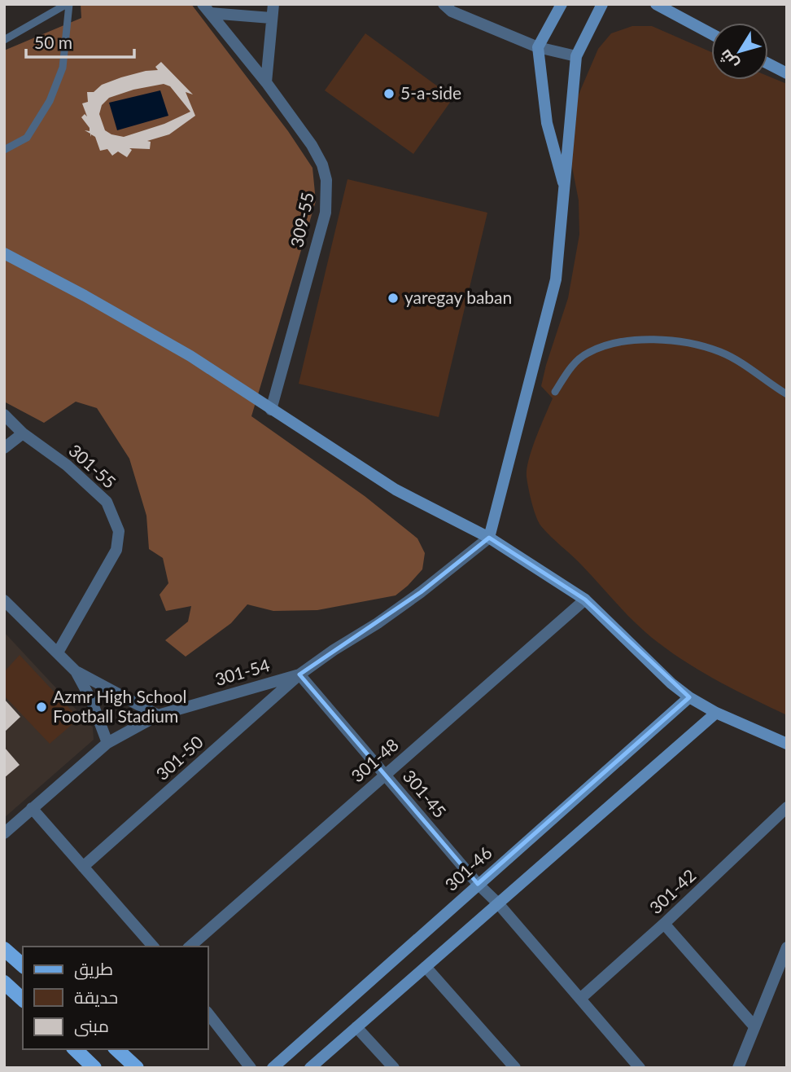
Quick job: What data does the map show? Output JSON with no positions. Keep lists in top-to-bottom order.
{
  "streets": {
    "main road": ["301-46"],
    "street": [
      "309-55",
      "301-55",
      "301-54",
      "301-50",
      "301-48",
      "301-45",
      "301-42"
    ]
  },
  "crossings": [
    ["301-54", "301-50"],
    ["301-54", "301-45"],
    ["301-50", "301-45"],
    ["301-48", "301-45"],
    ["301-45", "301-46"],
    ["301-45", "301-42"]
  ],
  "places": ["5-a-side", "yaregay baban", "Azmr High School Football Stadium"],
  "legend": ["طريق", "حديقة", "مبنى"],
  "scale_bar": "50 m",
  "north": "bottom left"
}
